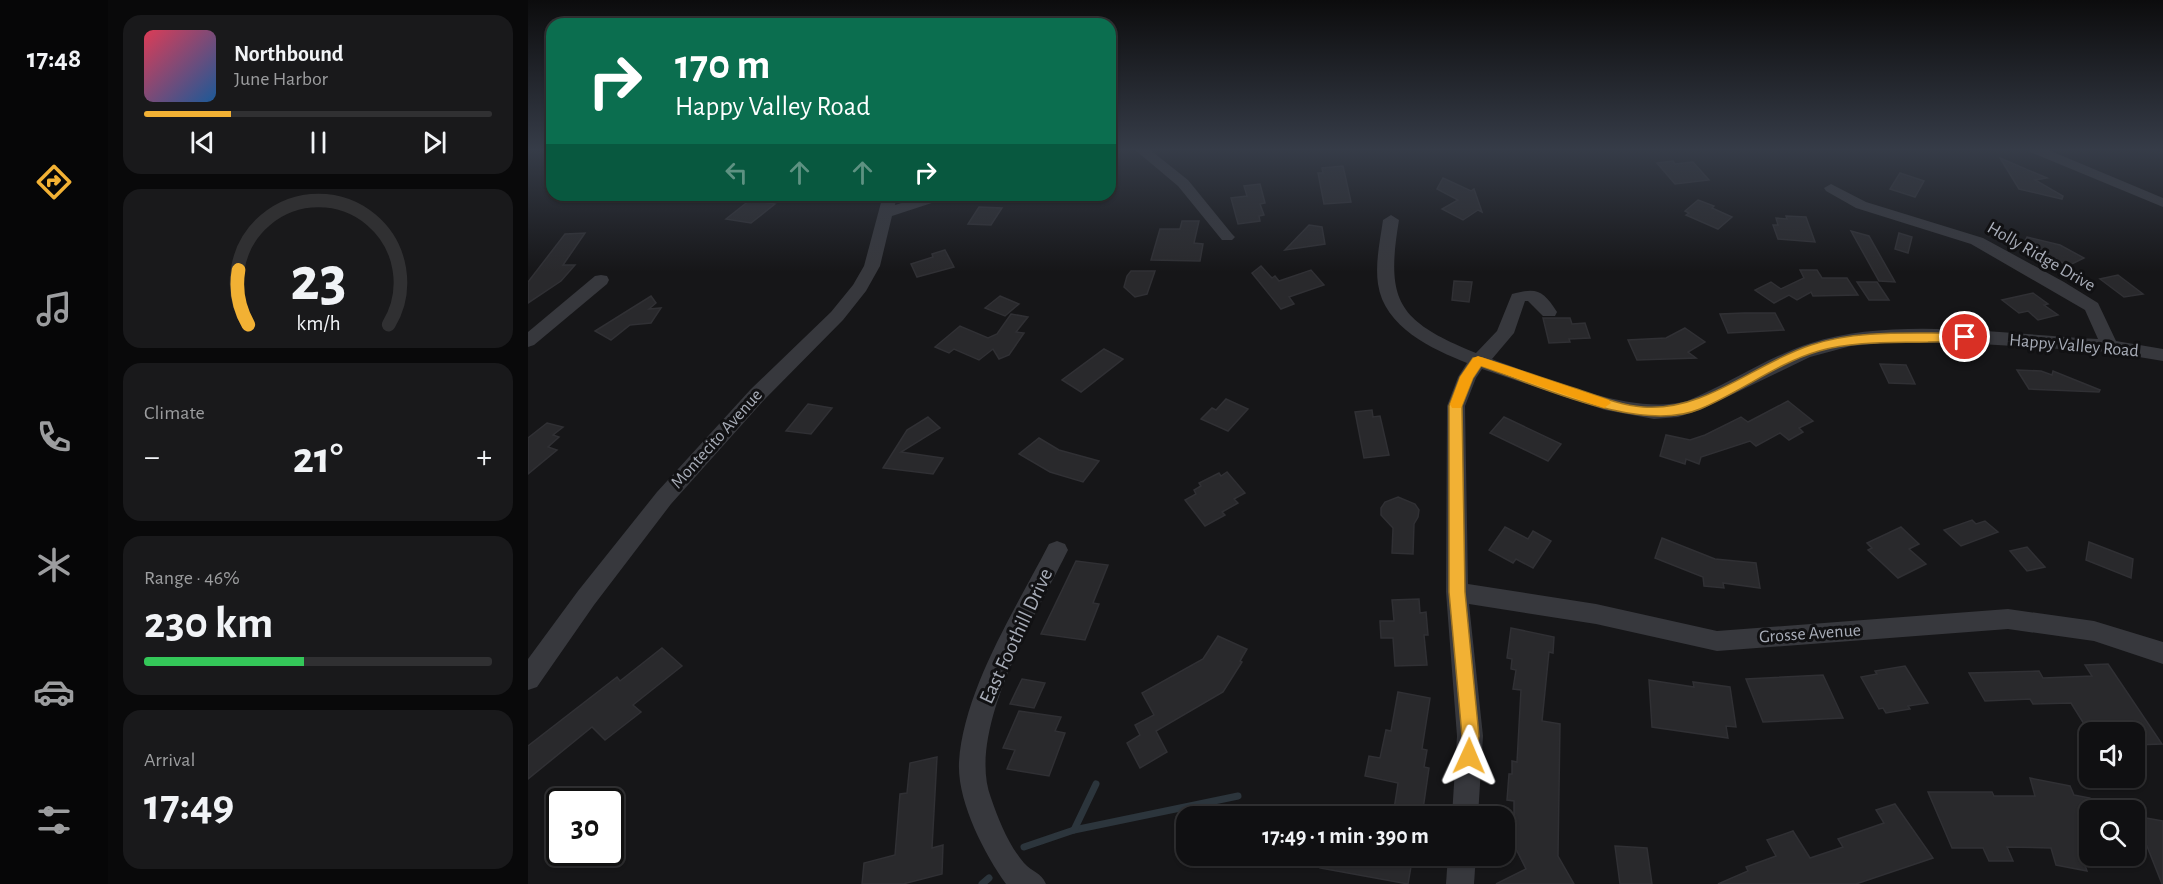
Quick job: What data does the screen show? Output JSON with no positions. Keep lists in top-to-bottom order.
{
  "streets": {
    "street": [
      "Holly Ridge Drive",
      "Happy Valley Road",
      "Montecito Avenue",
      "Grosse Avenue",
      "East Foothill Drive"
    ]
  },
  "crossings": [
    ["Holly Ridge Drive", "Happy Valley Road"]
  ],
  "page": {
    "tabs": "17:48",
    "turn": ["170 m", "Happy Valley Road"],
    "song": ["Northbound", "June Harbor"],
    "tile": [
      "Climate",
      ["Range · 46%", "230 km"],
      ["Arrival", "17:49"]
    ],
    "heat": ["−", "21°", "+"],
    "limit": "30",
    "trip": "17:49 · 1 min · 390 m",
    "gauge": ["23", "km/h"]
  }
}
